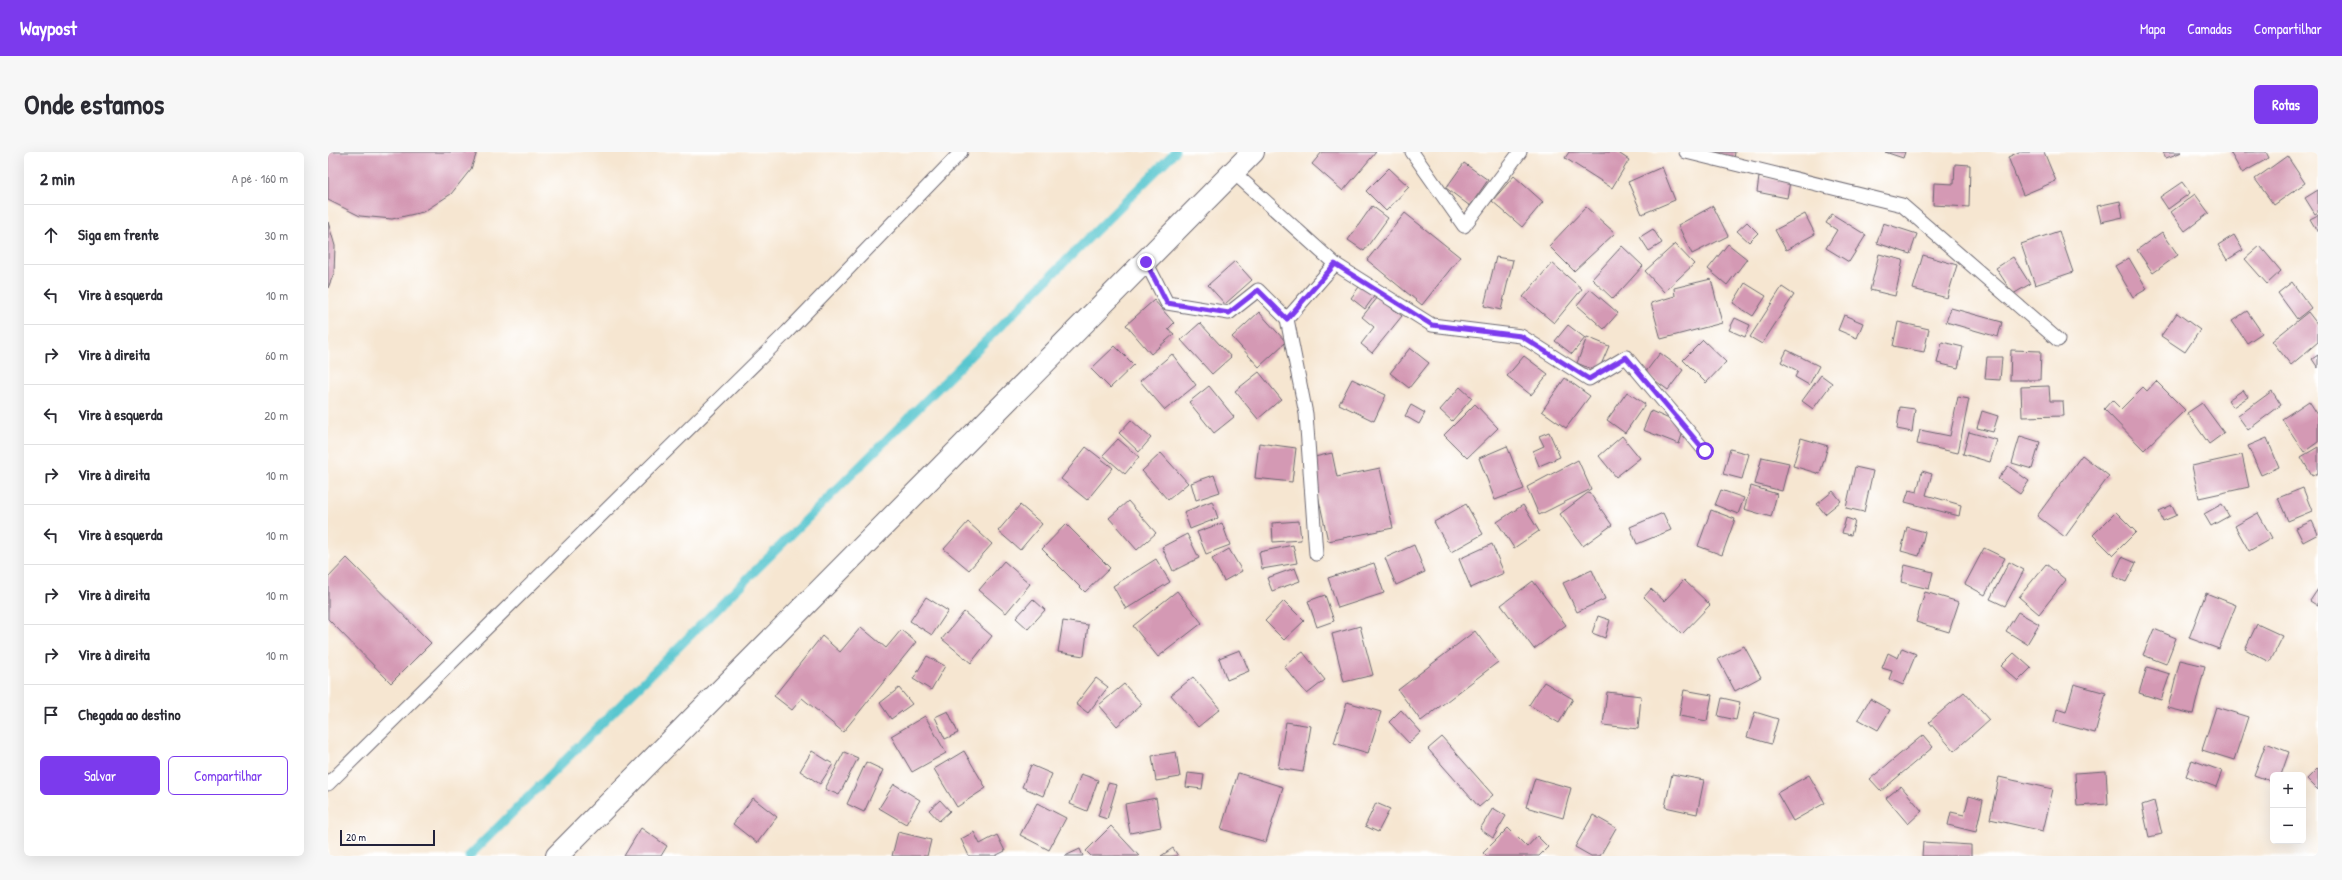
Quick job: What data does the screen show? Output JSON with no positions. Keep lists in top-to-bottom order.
{
  "scale_bar": "20 m",
  "page": {
    "header": "Waypost",
    "nav": ["Mapa", "Camadas", "Compartilhar"],
    "title": "Onde estamos",
    "buttons": [
      "Rotas",
      ["Salvar", "Compartilhar"]
    ],
    "heading": ["2 min", "A pé · 160 m"],
    "list": [
      ["Siga em frente", "30 m"],
      ["Vire à esquerda", "10 m"],
      ["Vire à direita", "60 m"],
      ["Vire à esquerda", "20 m"],
      ["Vire à direita", "10 m"],
      ["Vire à esquerda", "10 m"],
      ["Vire à direita", "10 m"],
      ["Vire à direita", "10 m"],
      "Chegada ao destino"
    ],
    "map_buttons": ["+", "−"],
    "scale": "20 m"
  }
}
